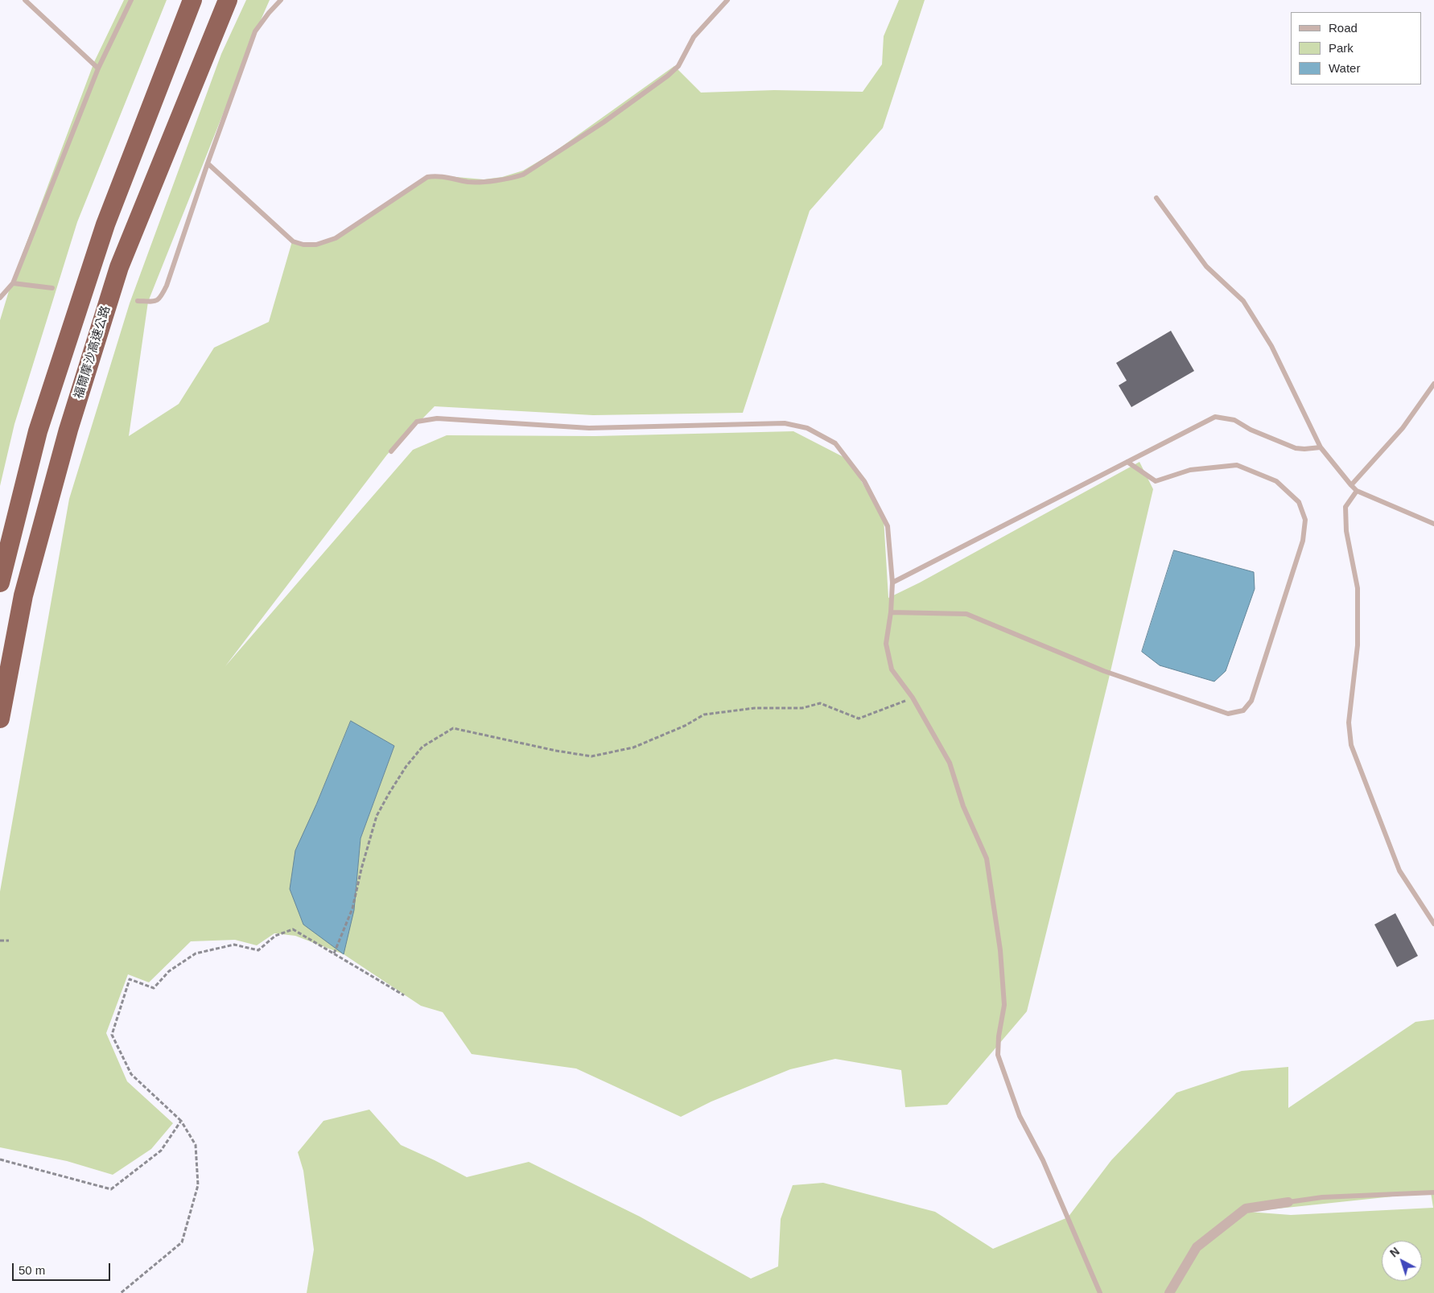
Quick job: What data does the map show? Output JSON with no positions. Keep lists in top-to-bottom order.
{
  "streets": {
    "highway": ["福爾摩沙高速公路"]
  },
  "legend": ["Road", "Park", "Water"],
  "scale_bar": "50 m",
  "north": "top left"
}
